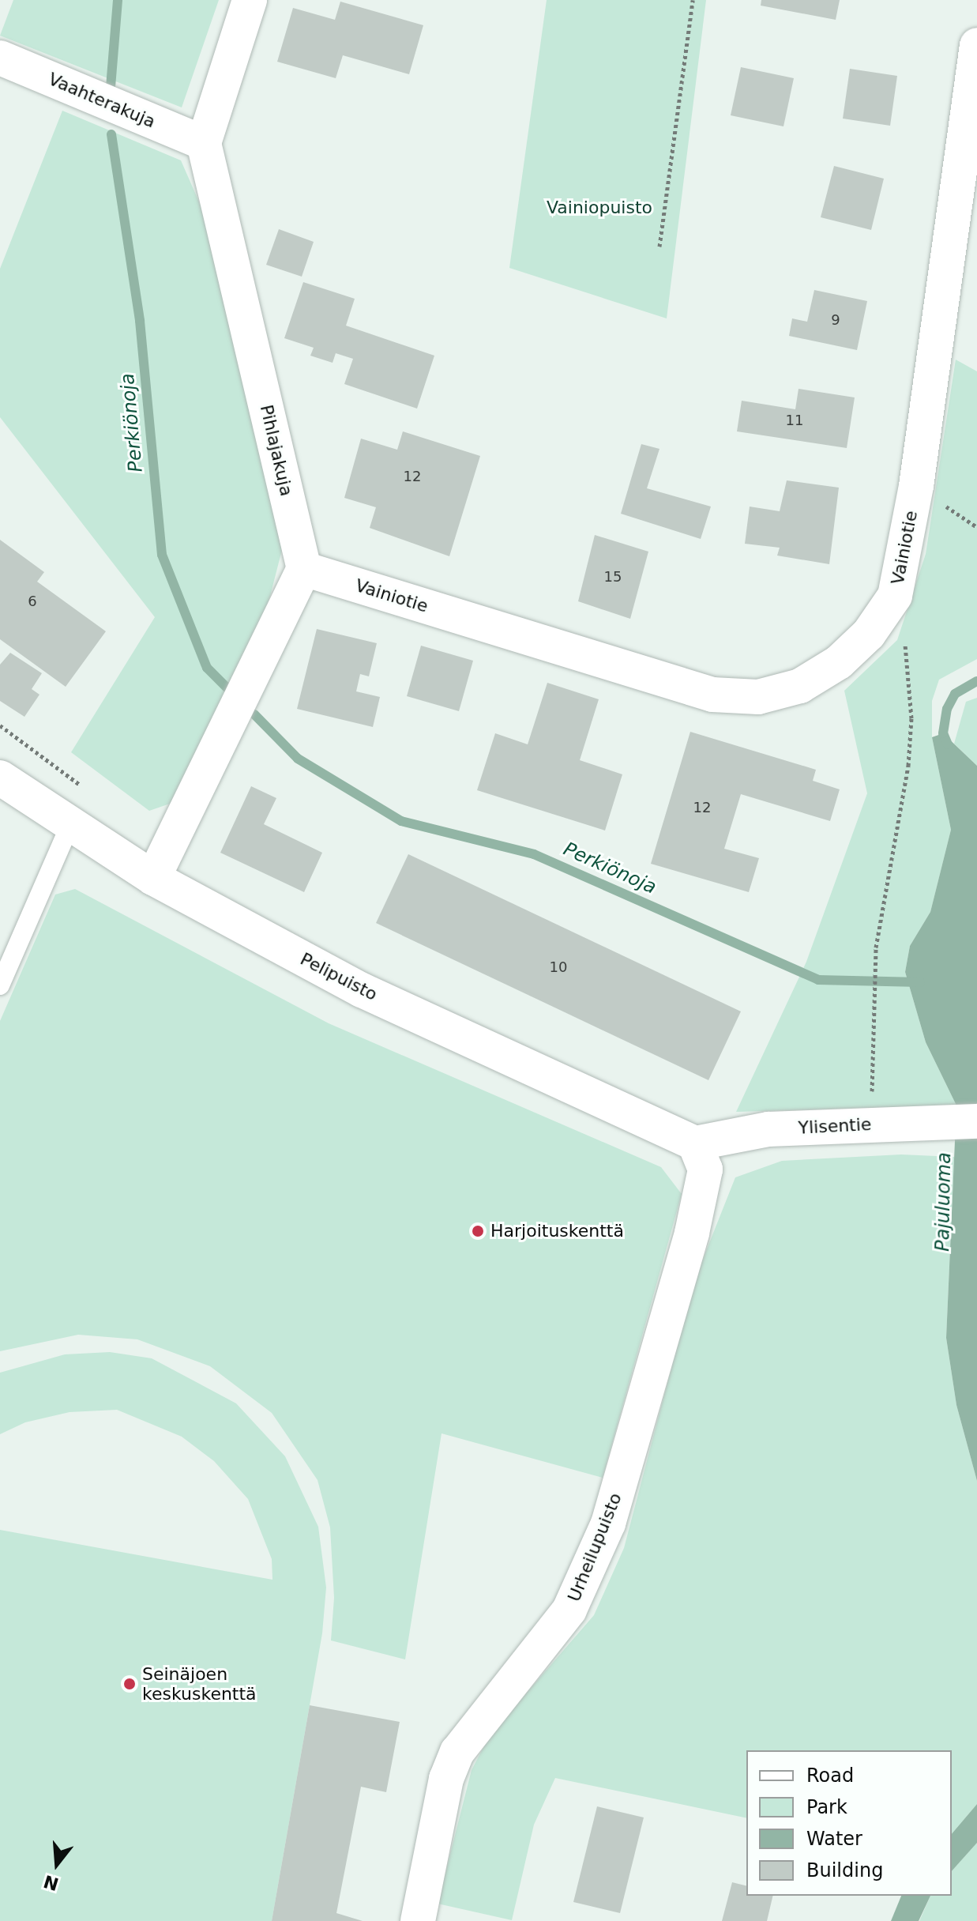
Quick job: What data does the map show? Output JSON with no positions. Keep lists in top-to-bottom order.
{
  "streets": {
    "street": [
      "Vaahterakuja",
      "Pihlajakuja",
      "Vainiotie",
      "Pelipuisto",
      "Ylisentie",
      "Urheilupuisto"
    ]
  },
  "crossings": [
    ["Vaahterakuja", "Pihlajakuja"],
    ["Pihlajakuja", "Vainiotie"],
    ["Pelipuisto", "Ylisentie"],
    ["Pelipuisto", "Urheilupuisto"],
    ["Ylisentie", "Urheilupuisto"]
  ],
  "water": ["Perkiönoja", "Pajuluoma"],
  "parks": ["Vainiopuisto"],
  "places": ["Harjoituskenttä", "Seinäjoen keskuskenttä"],
  "house_numbers": [
    "9",
    "11",
    "12",
    "15",
    "6",
    "12",
    "10"
  ],
  "legend": [
    "Road",
    "Park",
    "Water",
    "Building"
  ],
  "north": "bottom"
}
